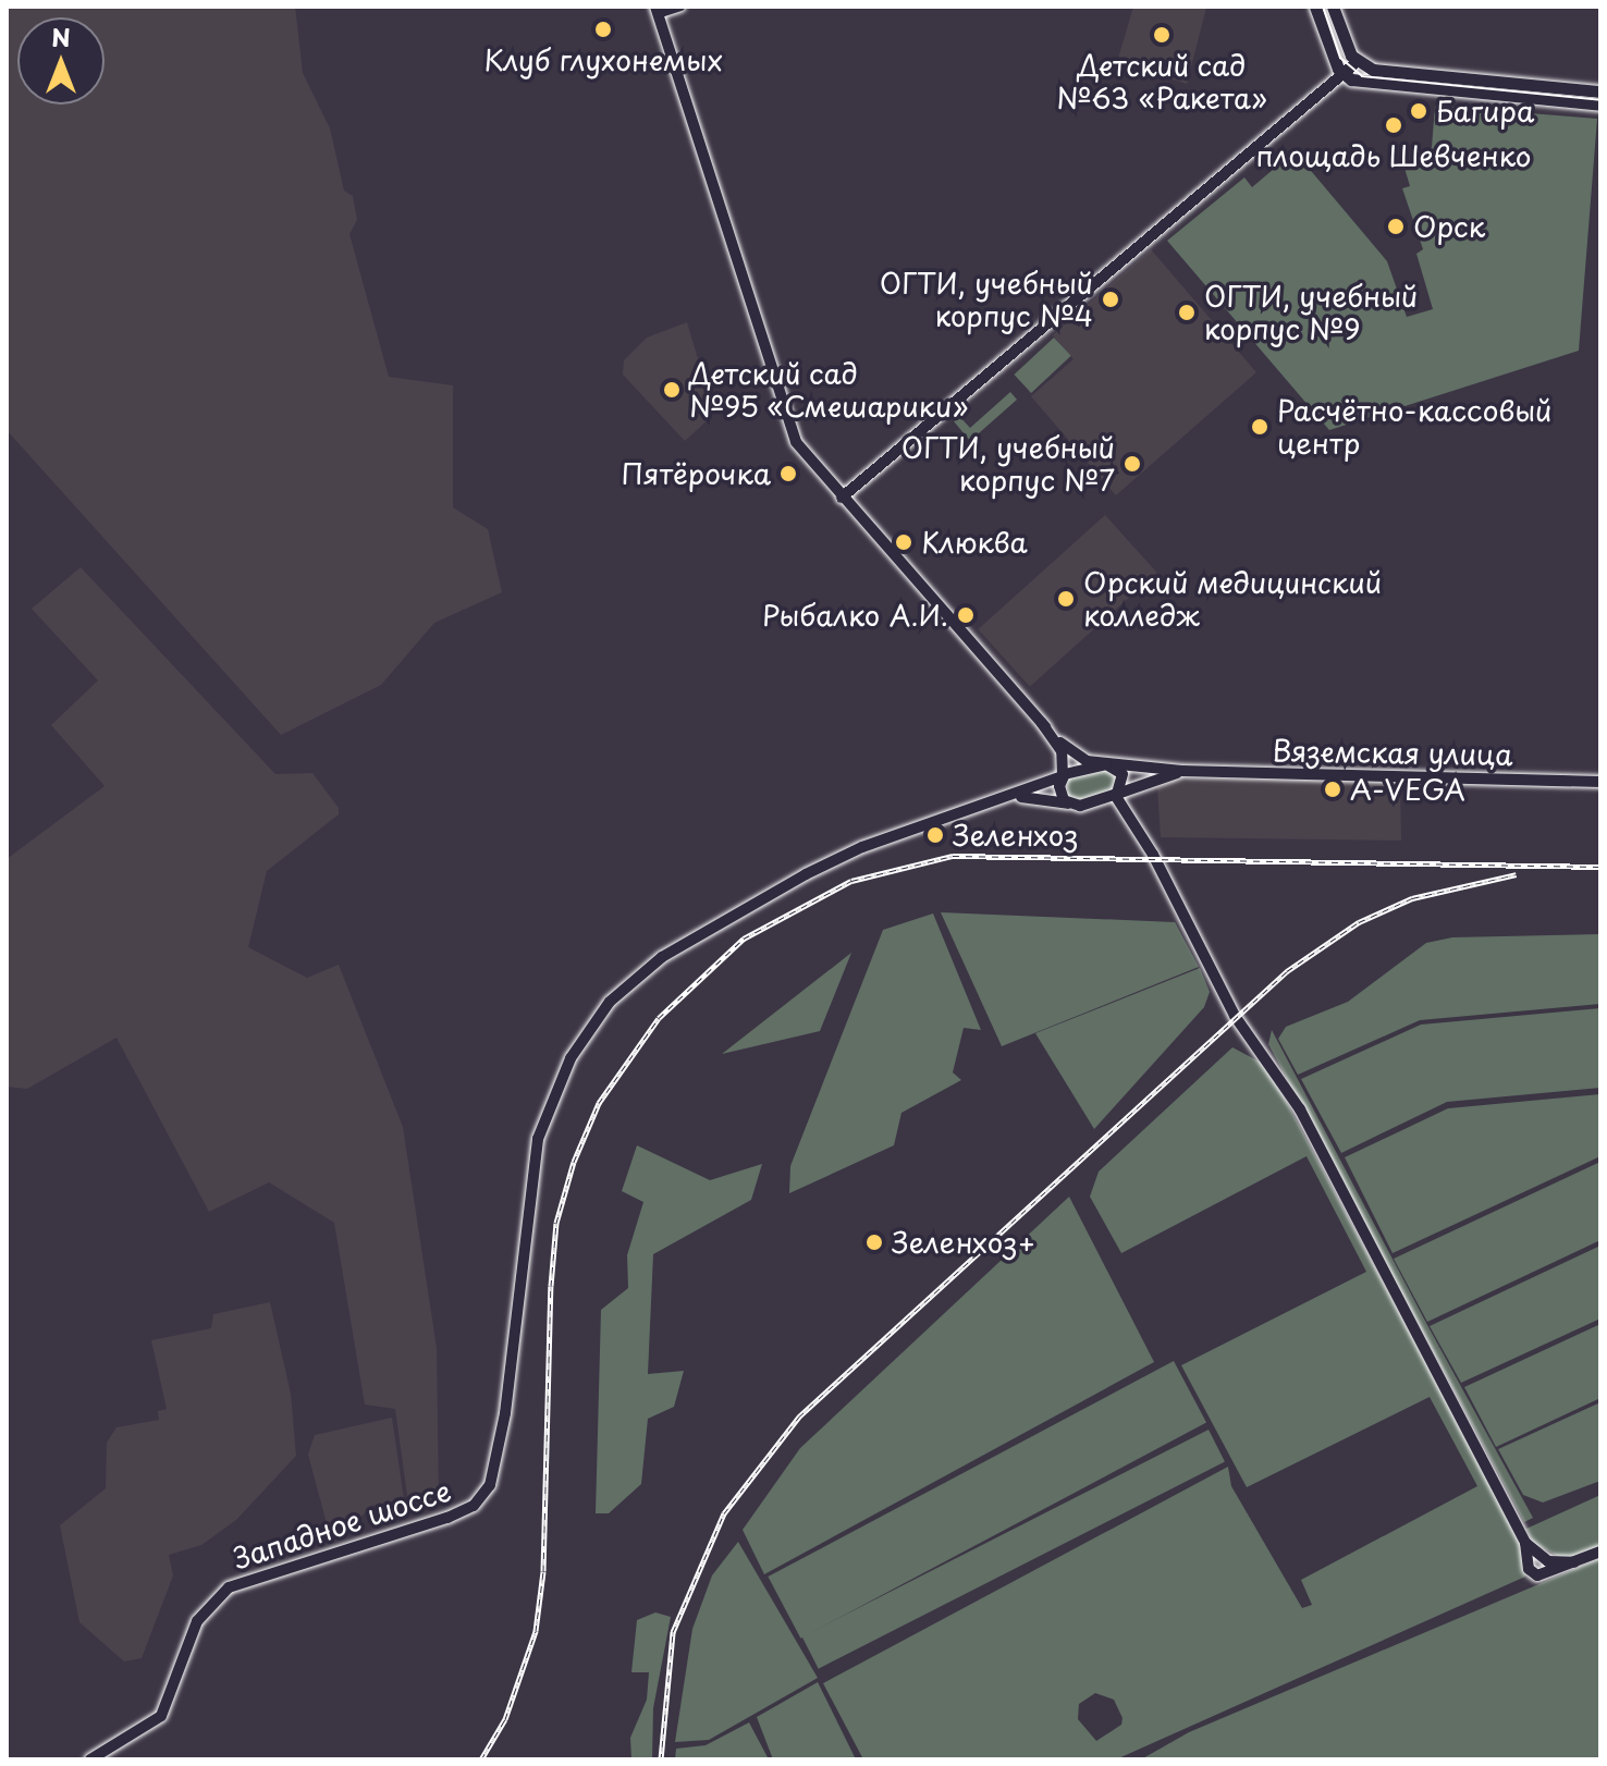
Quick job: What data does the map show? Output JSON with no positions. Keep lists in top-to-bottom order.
{
  "streets": {
    "main road": ["Вяземская улица", "Западное шоссе"]
  },
  "places": [
    "Клуб глухонемых",
    "Детский сад №63 «Ракета»",
    "Багира",
    "площадь Шевченко",
    "Орск",
    "ОГТИ, учебный корпус №4",
    "ОГТИ, учебный корпус №9",
    "Детский сад №95 «Смешарики»",
    "Расчётно-кассовый центр",
    "ОГТИ, учебный корпус №7",
    "Пятёрочка",
    "Клюква",
    "Орский медицинский колледж",
    "Рыбалко А.И.",
    "A-VEGA",
    "Зеленхоз",
    "Зеленхоз+"
  ],
  "north": "top"
}
